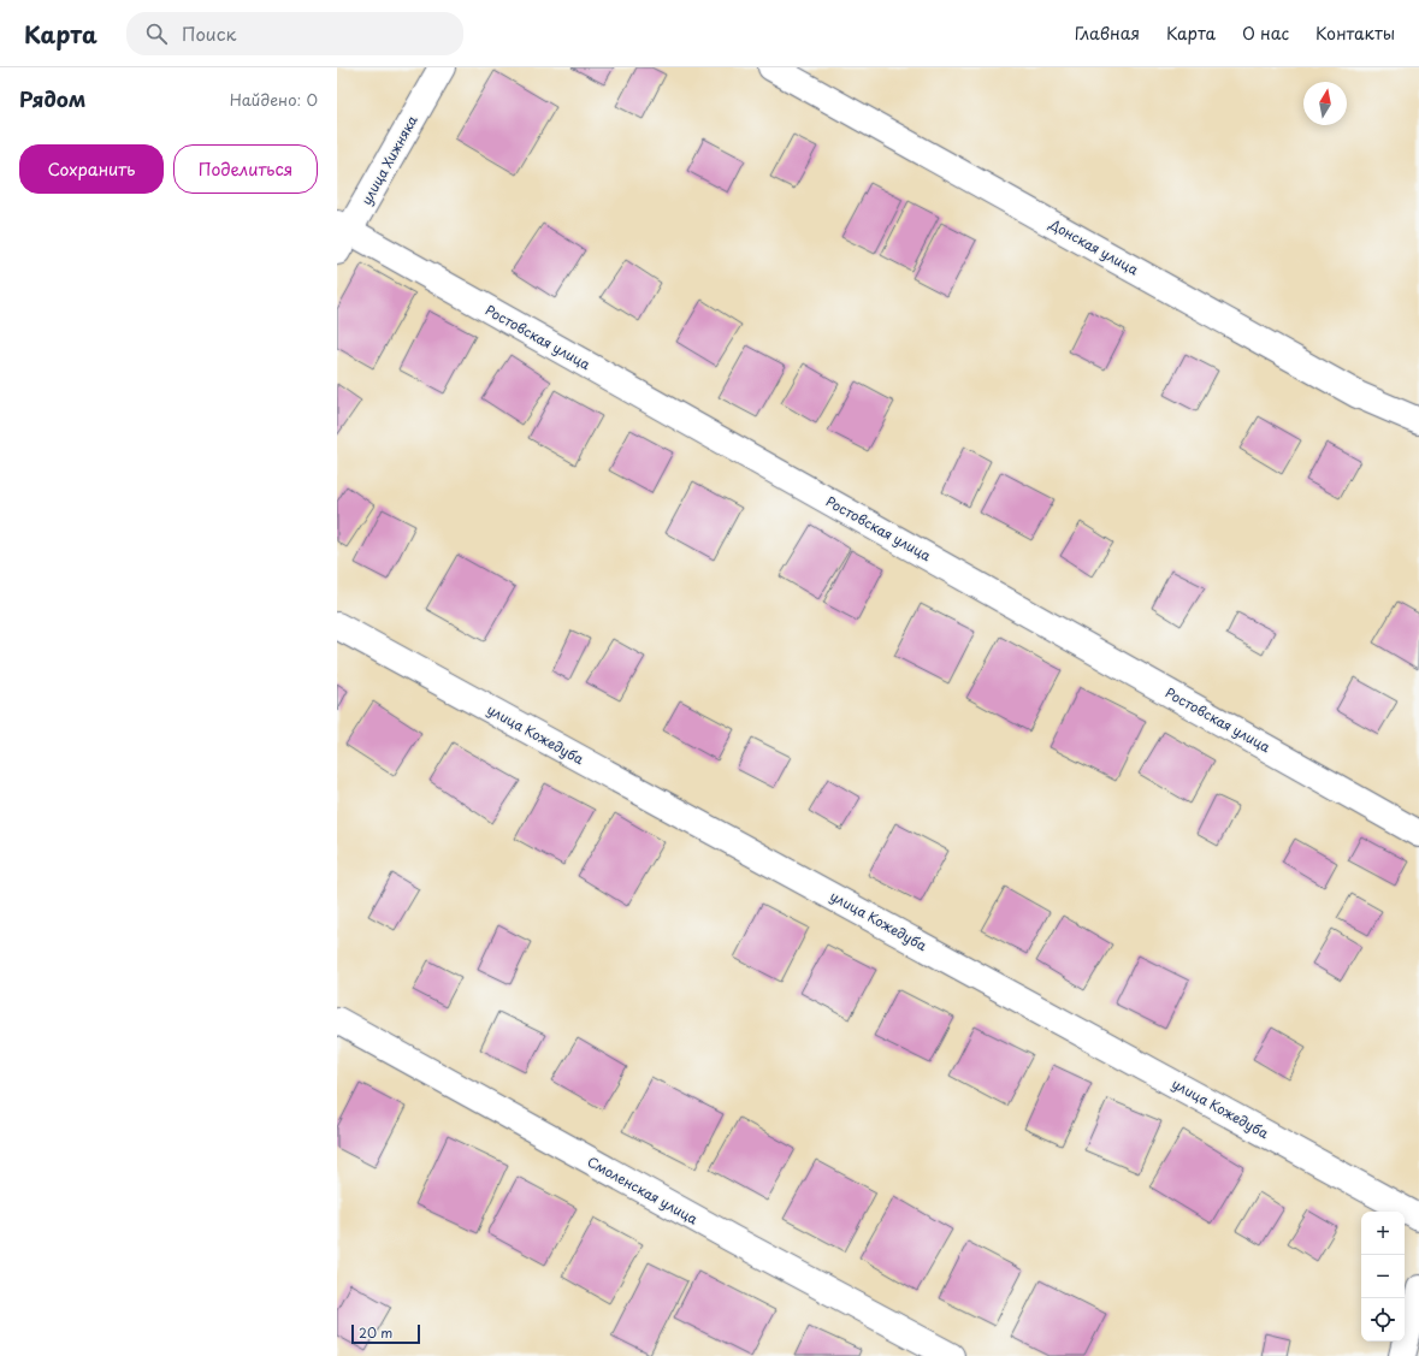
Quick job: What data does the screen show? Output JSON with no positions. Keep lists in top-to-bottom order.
{
  "streets": {
    "street": [
      "улица Хижняка",
      "Донская улица",
      "Ростовская улица",
      "улица Кожедуба",
      "Смоленская улица"
    ]
  },
  "crossings": [
    ["улица Хижняка", "Ростовская улица"]
  ],
  "scale_bar": "20 m",
  "north": "top",
  "page": {
    "header": "Карта",
    "search": "Поиск",
    "nav": [
      "Главная",
      "Карта",
      "О нас",
      "Контакты"
    ],
    "heading": ["Рядом", "Найдено: 0"],
    "buttons": ["Сохранить", "Поделиться"],
    "map_buttons": ["+", "−"],
    "scale": "20 m"
  }
}
